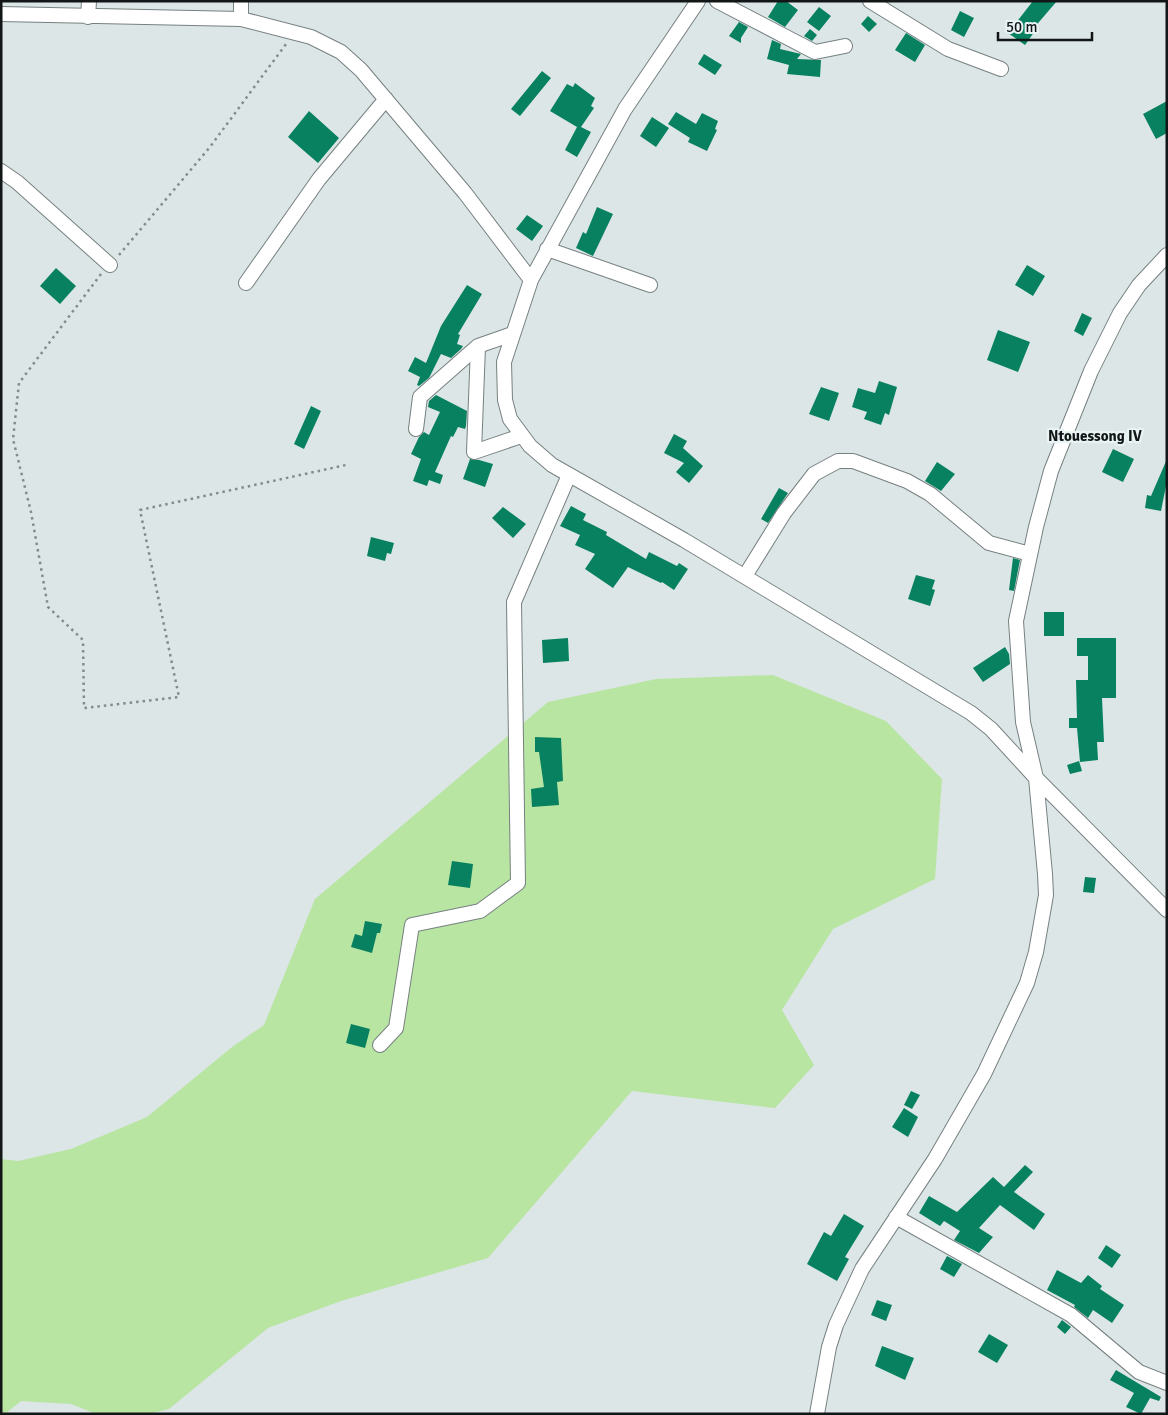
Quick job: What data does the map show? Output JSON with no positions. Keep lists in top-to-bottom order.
{
  "districts": ["Ntouessong IV"],
  "scale_bar": "50 m"
}
